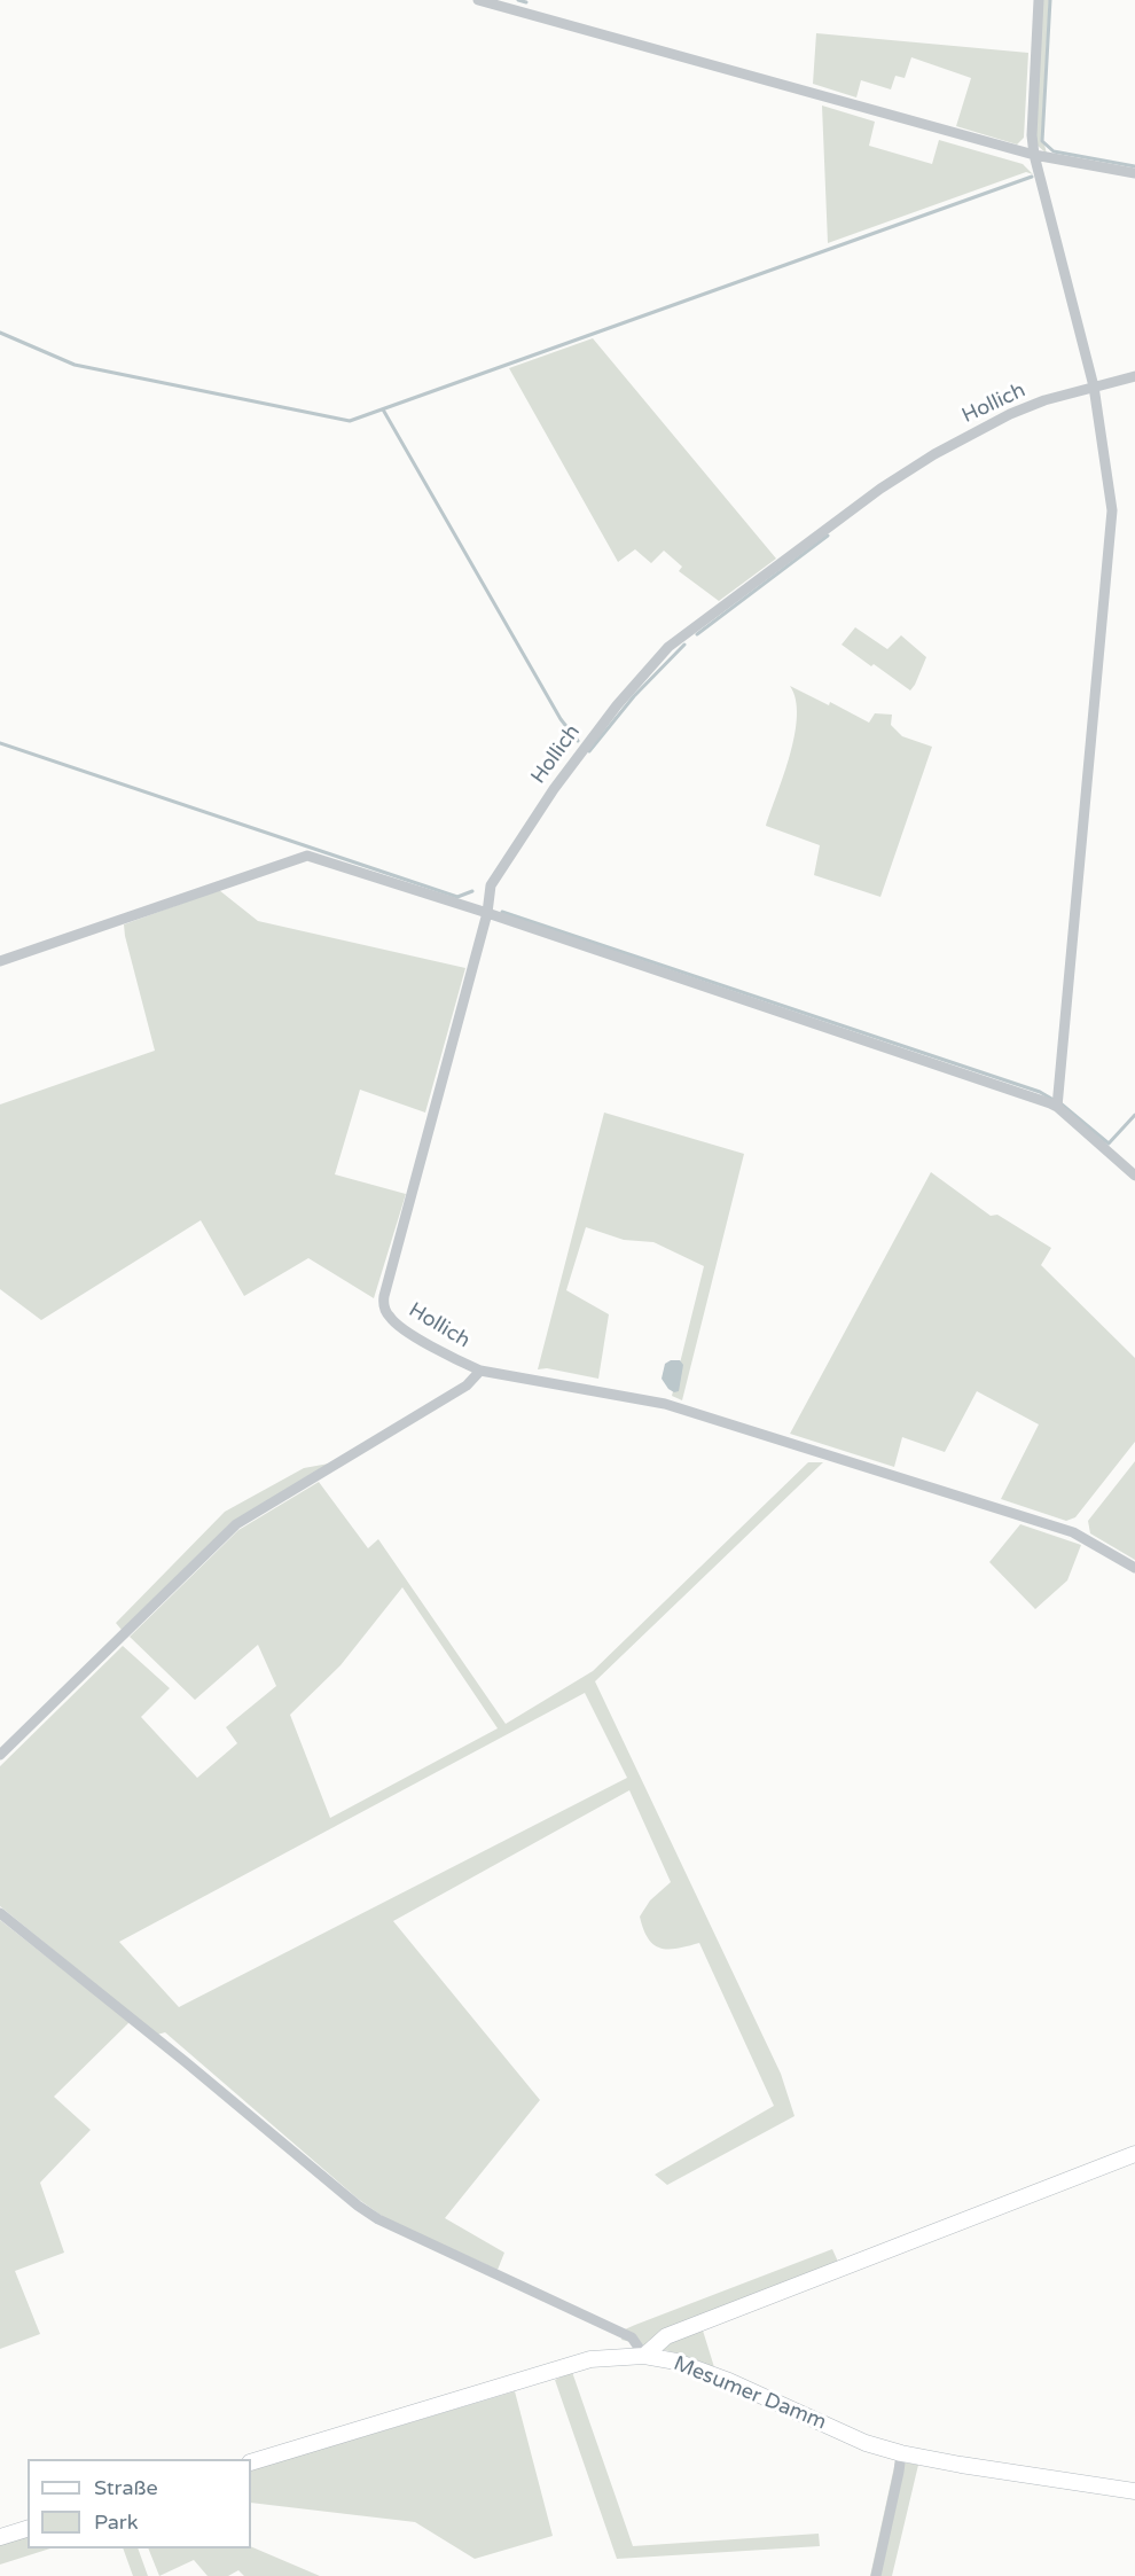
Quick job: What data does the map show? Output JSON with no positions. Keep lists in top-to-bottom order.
{
  "streets": {
    "main road": ["Mesumer Damm"],
    "street": ["Hollich"]
  },
  "legend": ["Straße", "Park"]
}
